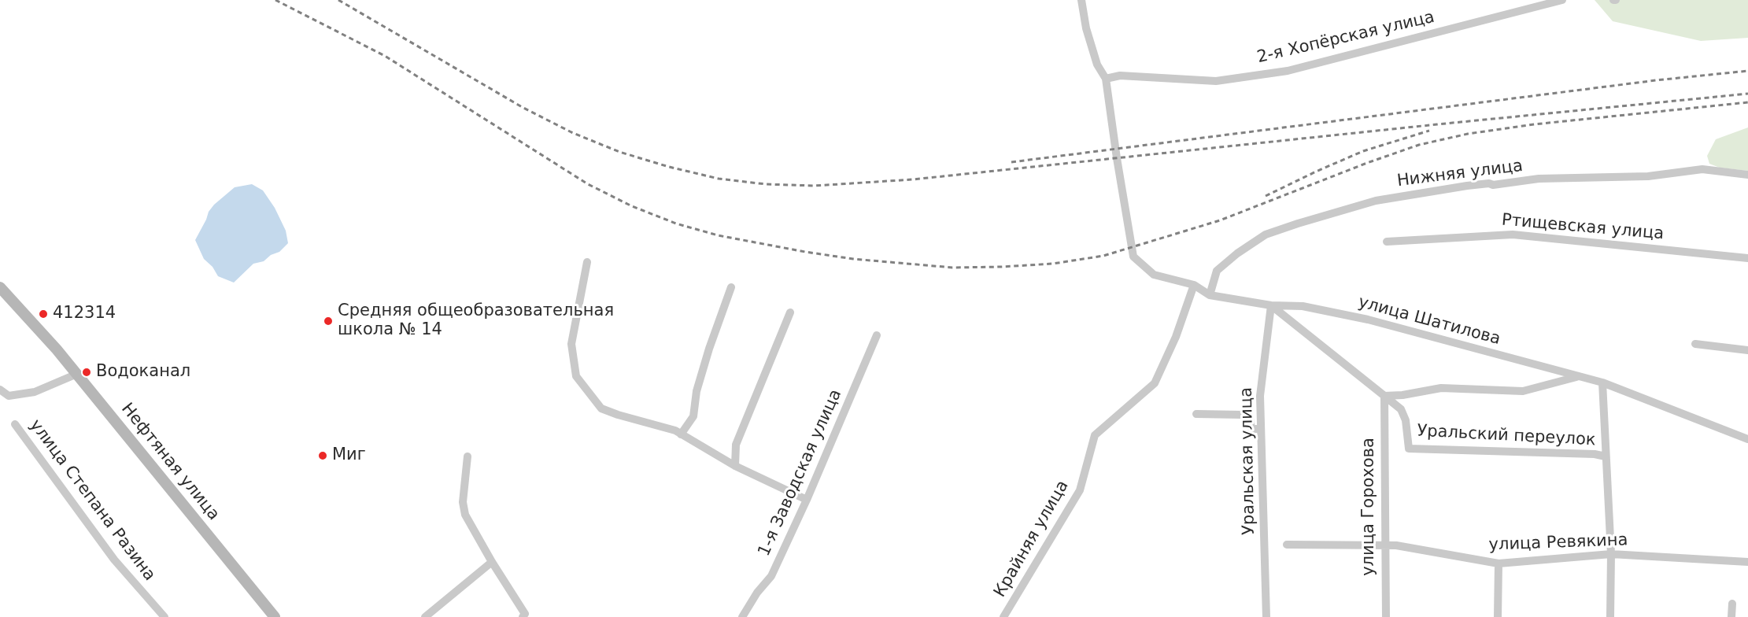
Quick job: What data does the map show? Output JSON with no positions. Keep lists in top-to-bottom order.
{
  "streets": {
    "main road": ["Нефтяная улица"],
    "street": [
      "2-я Хопёрская улица",
      "Нижняя улица",
      "Ртищевская улица",
      "улица Шатилова",
      "Уральский переулок",
      "Уральская улица",
      "1-я Заводская улица",
      "улица Степана Разина",
      "улица Горохова",
      "Крайняя улица",
      "улица Ревякина"
    ]
  },
  "crossings": [
    ["Нижняя улица", "улица Шатилова"],
    ["улица Шатилова", "Уральский переулок"],
    ["улица Шатилова", "Уральская улица"],
    ["улица Шатилова", "улица Горохова"],
    ["Уральский переулок", "улица Горохова"],
    ["улица Горохова", "улица Ревякина"]
  ],
  "places": [
    "412314",
    "Средняя общеобразовательная школа № 14",
    "Водоканал",
    "Миг"
  ]
}
